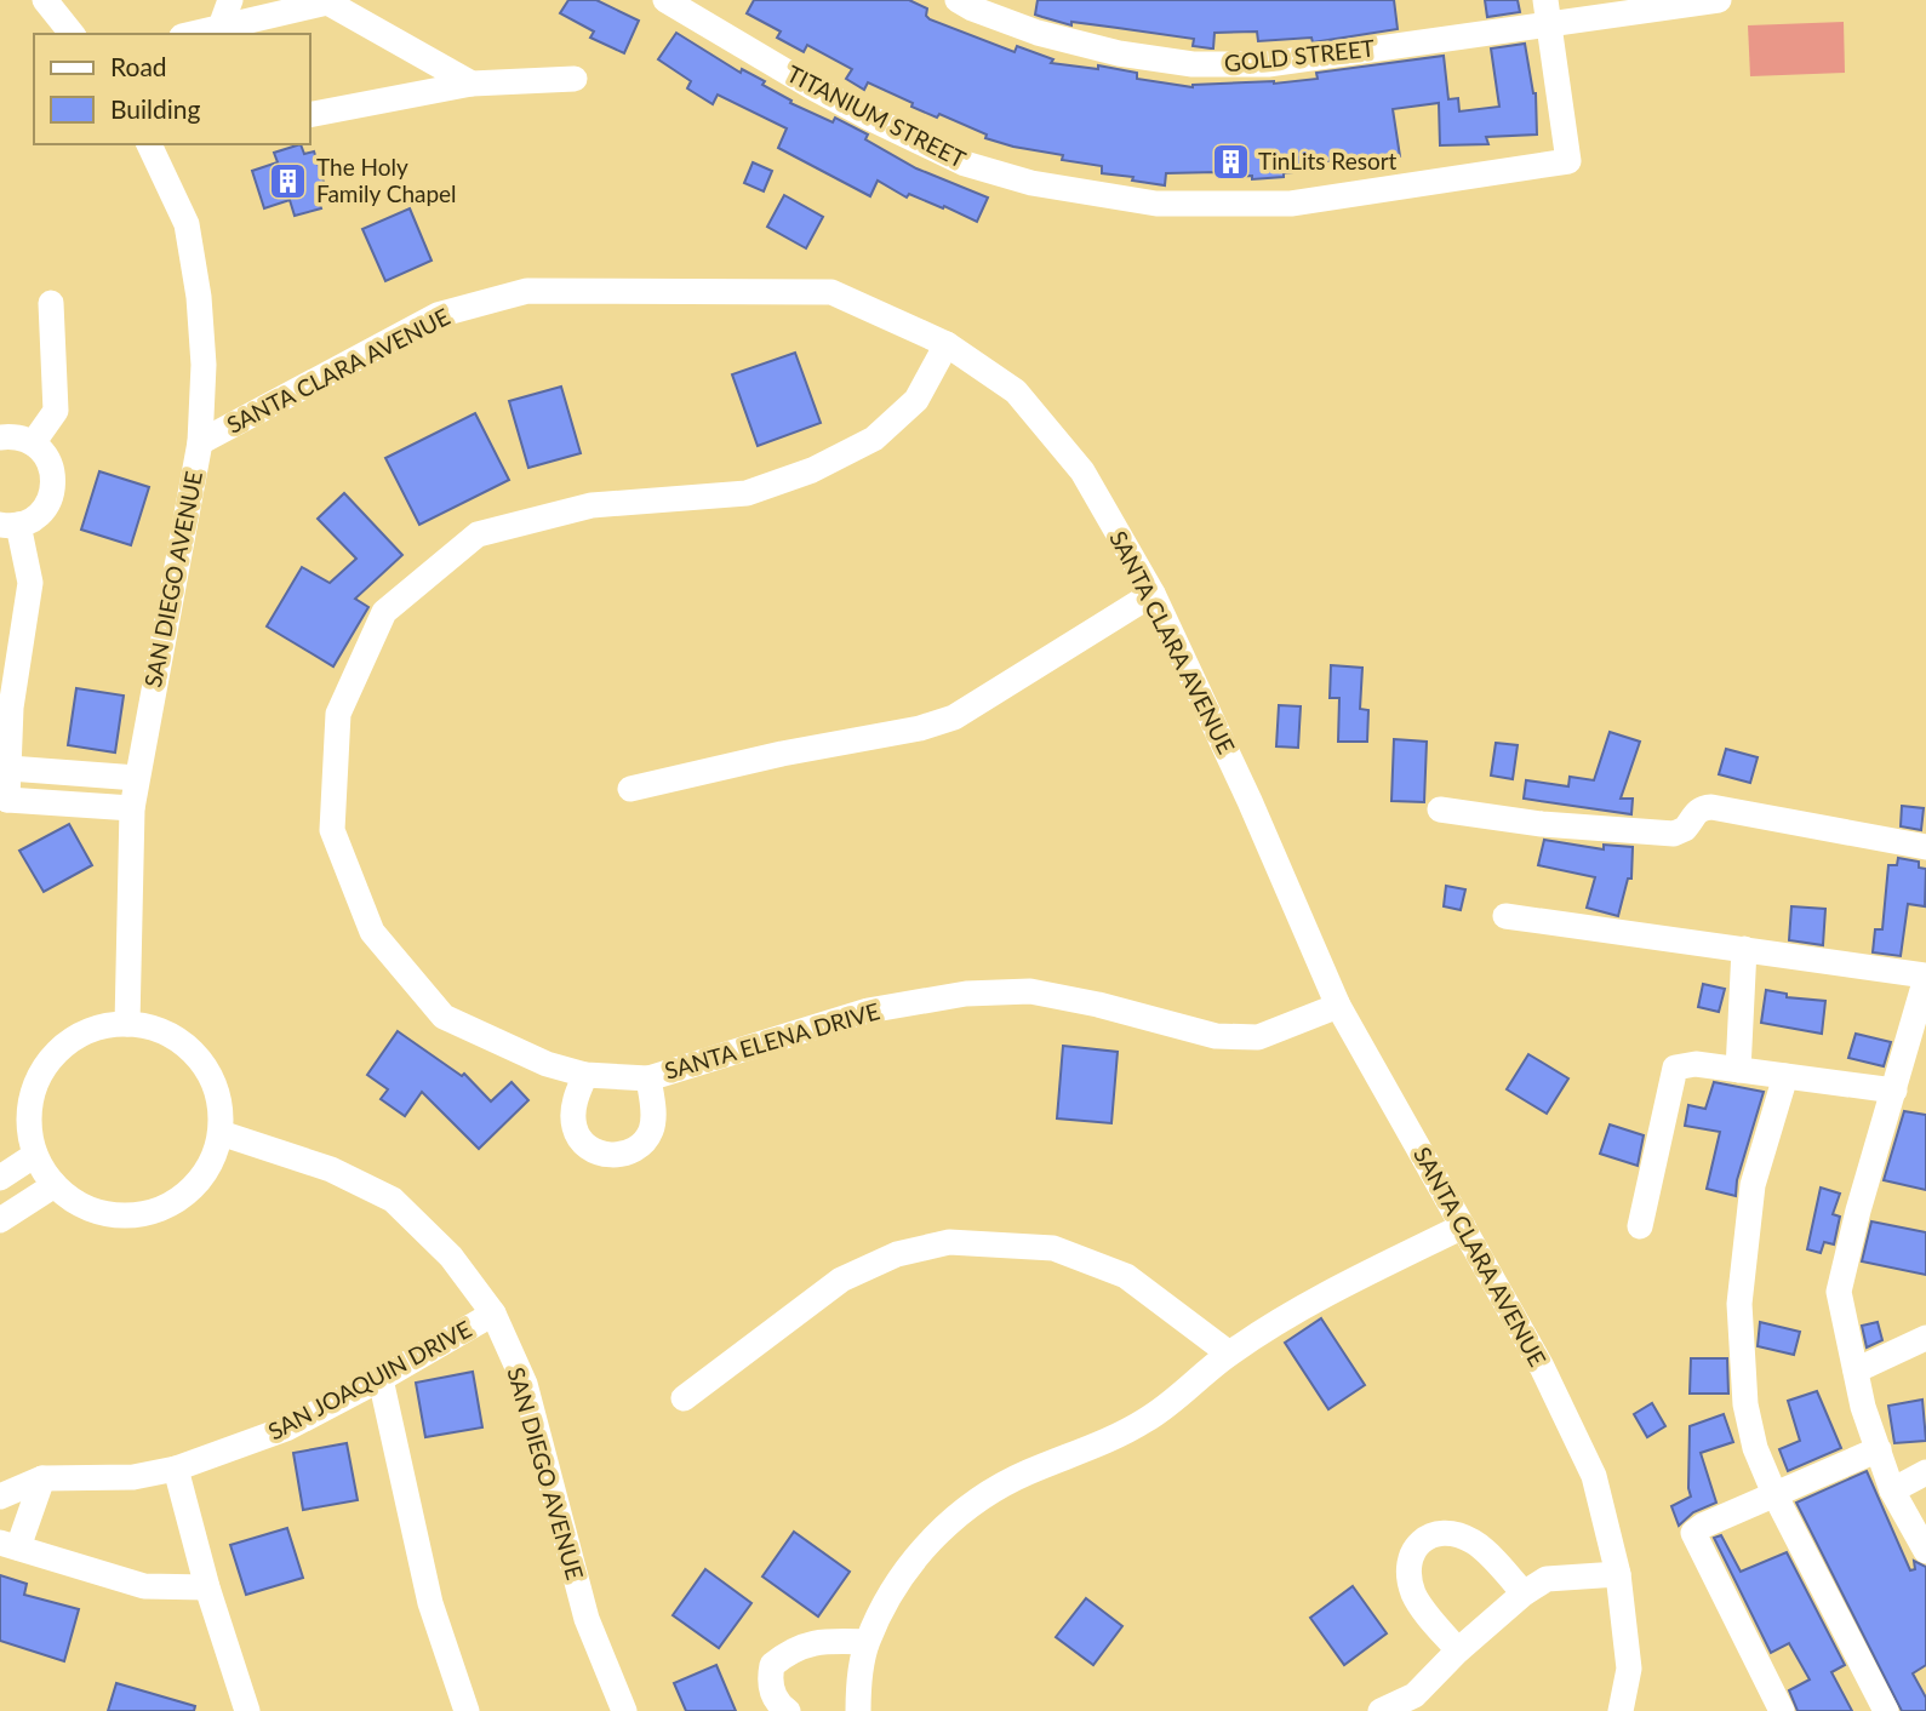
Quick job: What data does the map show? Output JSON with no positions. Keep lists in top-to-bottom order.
{
  "streets": {
    "street": [
      "GOLD STREET",
      "TITANIUM STREET",
      "SANTA CLARA AVENUE",
      "SAN DIEGO AVENUE",
      "SANTA ELENA DRIVE",
      "SAN JOAQUIN DRIVE"
    ]
  },
  "crossings": [
    ["GOLD STREET", "TITANIUM STREET"],
    ["SANTA CLARA AVENUE", "SAN DIEGO AVENUE"],
    ["SANTA CLARA AVENUE", "SANTA ELENA DRIVE"],
    ["SAN DIEGO AVENUE", "SAN JOAQUIN DRIVE"]
  ],
  "places": {
    "building": ["TinLits Resort", "The Holy Family Chapel"]
  },
  "legend": ["Road", "Building"]
}
